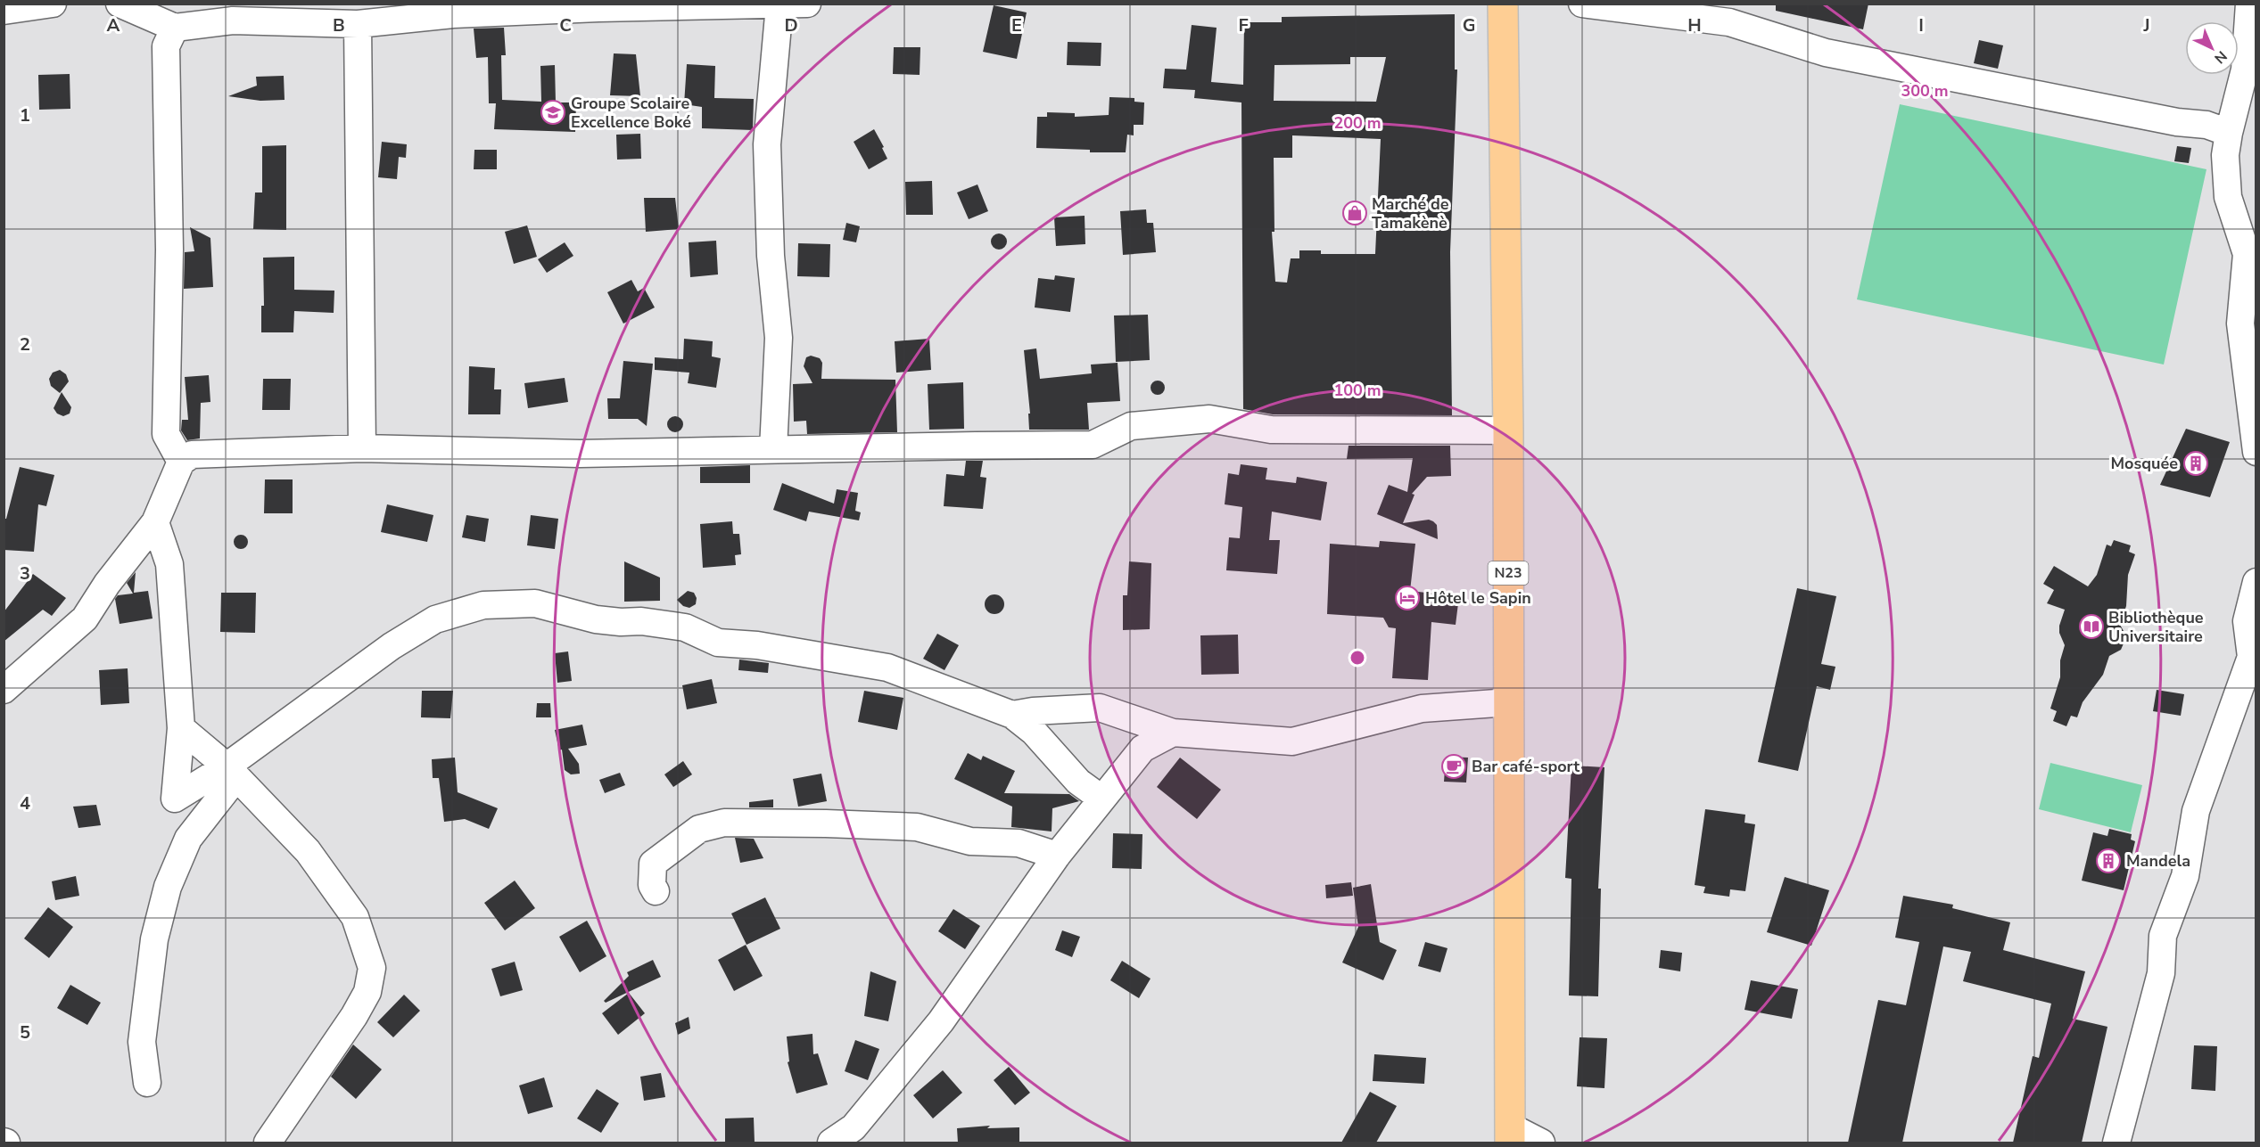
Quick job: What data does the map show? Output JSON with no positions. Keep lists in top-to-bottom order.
{
  "streets": {
    "highway": ["N23"]
  },
  "places": {
    "school or university": ["Groupe Scolaire Excellence Boké"],
    "shop": ["Marché de Tamakènè"],
    "building": ["Mosquée", "Mandela"],
    "hotel": ["Hôtel le Sapin"],
    "library": ["Bibliothèque Universitaire"],
    "cafe": ["Bar café-sport"]
  },
  "north": "bottom right",
  "grid": {
    "columns": [
      "A",
      "B",
      "C",
      "D",
      "E",
      "F",
      "G",
      "H",
      "I",
      "J"
    ],
    "rows": [
      "1",
      "2",
      "3",
      "4",
      "5"
    ]
  },
  "rings": ["300 m", "200 m", "100 m"]
}
